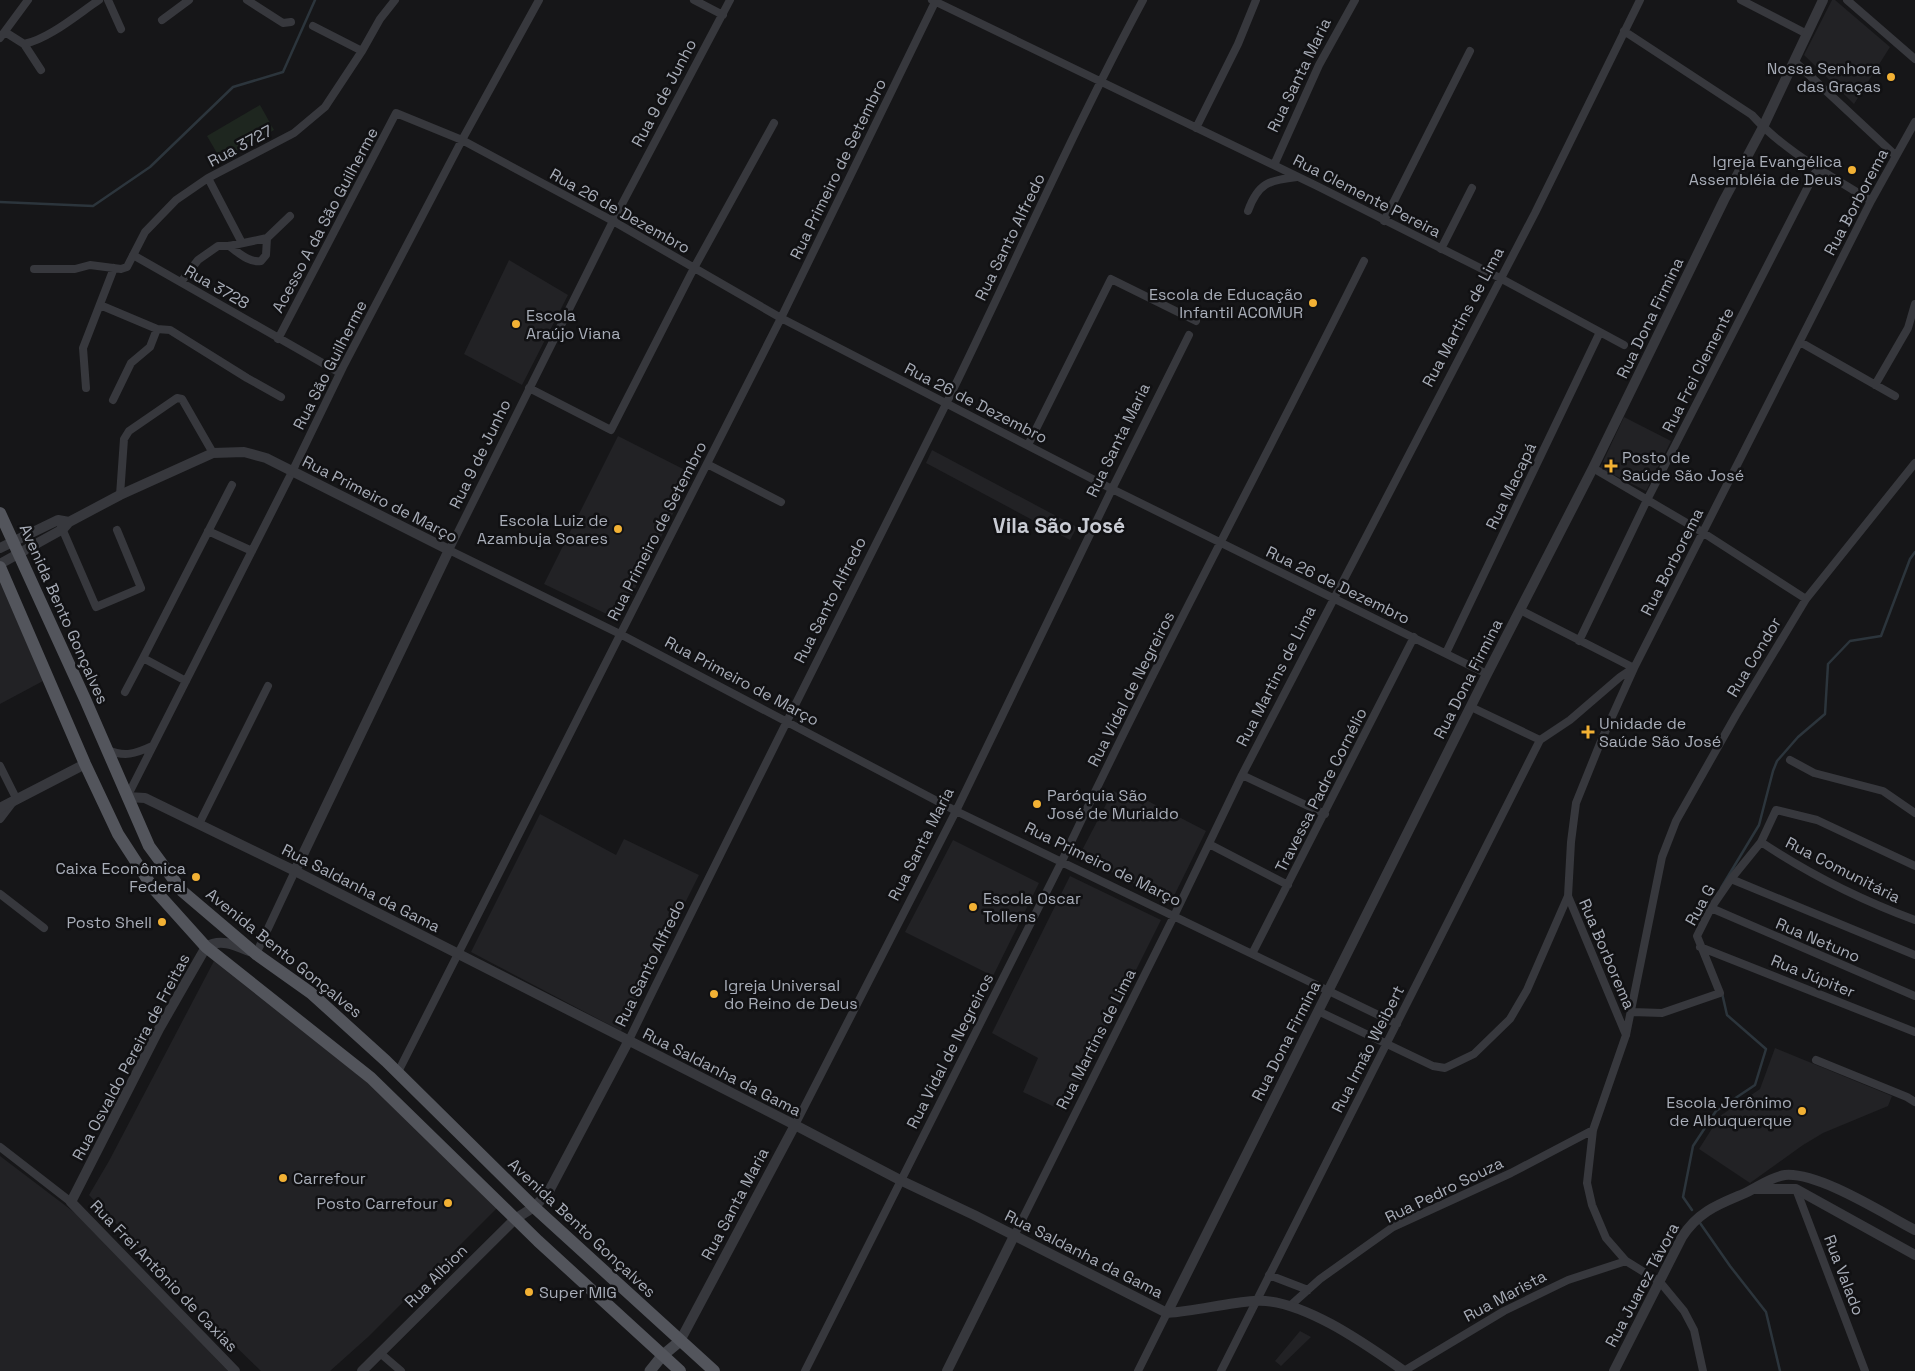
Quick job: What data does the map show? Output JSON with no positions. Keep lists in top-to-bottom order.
{
  "streets": {
    "main road": ["Rua Santa Maria", "Avenida Bento Gonçalves"],
    "street": [
      "Rua 9 de Junho",
      "Rua 3727",
      "Rua Primeiro de Setembro",
      "Rua Clemente Pereira",
      "Rua Borborema",
      "Rua 26 de Dezembro",
      "Acesso A da São Guilherme",
      "Rua Santo Alfredo",
      "Rua 3728",
      "Rua Martins de Lima",
      "Rua Dona Firmina",
      "Rua São Guilherme",
      "Rua Frei Clemente",
      "Rua Macapá",
      "Rua Primeiro de Março",
      "Rua Condor",
      "Rua Vidal de Negreiros",
      "Travessa Padre Cornélio",
      "Rua Comunitária",
      "Rua Saldanha da Gama",
      "Rua G",
      "Rua Netuno",
      "Rua Júpiter",
      "Rua Irmão Weibert",
      "Rua Osvaldo Pereira de Freitas",
      "Rua Pedro Souza",
      "Rua Valado",
      "Rua Frei Antônio de Caxias",
      "Rua Albion",
      "Rua Juarez Távora",
      "Rua Marista"
    ]
  },
  "crossings": [
    ["Rua Santa Maria", "Rua Clemente Pereira"],
    ["Rua Santa Maria", "Rua 26 de Dezembro"],
    ["Rua Santa Maria", "Rua Primeiro de Março"],
    ["Rua Santa Maria", "Avenida Bento Gonçalves"],
    ["Rua Santa Maria", "Rua Saldanha da Gama"],
    ["Rua 9 de Junho", "Rua 26 de Dezembro"],
    ["Rua 9 de Junho", "Rua Primeiro de Março"],
    ["Rua 9 de Junho", "Avenida Bento Gonçalves"],
    ["Rua 9 de Junho", "Rua Saldanha da Gama"],
    ["Rua 9 de Junho", "Rua Osvaldo Pereira de Freitas"],
    ["Rua 3727", "Rua 3728"],
    ["Rua Primeiro de Setembro", "Rua Clemente Pereira"],
    ["Rua Primeiro de Setembro", "Rua 26 de Dezembro"],
    ["Rua Primeiro de Setembro", "Rua Primeiro de Março"],
    ["Rua Primeiro de Setembro", "Avenida Bento Gonçalves"],
    ["Rua Primeiro de Setembro", "Rua Saldanha da Gama"],
    ["Rua Clemente Pereira", "Rua Santo Alfredo"],
    ["Rua Clemente Pereira", "Rua Martins de Lima"],
    ["Rua Clemente Pereira", "Rua Macapá"],
    ["Rua Borborema", "Rua Condor"],
    ["Rua 26 de Dezembro", "Acesso A da São Guilherme"],
    ["Rua 26 de Dezembro", "Rua Santo Alfredo"],
    ["Rua 26 de Dezembro", "Rua Martins de Lima"],
    ["Rua 26 de Dezembro", "Rua Dona Firmina"],
    ["Rua 26 de Dezembro", "Rua São Guilherme"],
    ["Rua 26 de Dezembro", "Rua Macapá"],
    ["Rua 26 de Dezembro", "Rua Vidal de Negreiros"],
    ["Rua 26 de Dezembro", "Travessa Padre Cornélio"],
    ["Acesso A da São Guilherme", "Rua 3728"],
    ["Rua Santo Alfredo", "Rua Primeiro de Março"],
    ["Rua Santo Alfredo", "Avenida Bento Gonçalves"],
    ["Rua Santo Alfredo", "Rua Saldanha da Gama"],
    ["Rua Santo Alfredo", "Rua Albion"],
    ["Rua 3728", "Rua São Guilherme"],
    ["Rua Martins de Lima", "Rua Primeiro de Março"],
    ["Rua Martins de Lima", "Rua Saldanha da Gama"],
    ["Rua Dona Firmina", "Rua Primeiro de Março"],
    ["Rua Dona Firmina", "Rua Saldanha da Gama"],
    ["Rua São Guilherme", "Rua Primeiro de Março"],
    ["Rua São Guilherme", "Avenida Bento Gonçalves"],
    ["Rua São Guilherme", "Rua Saldanha da Gama"],
    ["Rua Primeiro de Março", "Avenida Bento Gonçalves"],
    ["Rua Primeiro de Março", "Rua Vidal de Negreiros"],
    ["Rua Primeiro de Março", "Travessa Padre Cornélio"],
    ["Rua Primeiro de Março", "Rua Irmão Weibert"],
    ["Avenida Bento Gonçalves", "Rua Saldanha da Gama"],
    ["Avenida Bento Gonçalves", "Rua Osvaldo Pereira de Freitas"],
    ["Avenida Bento Gonçalves", "Rua Albion"],
    ["Rua Condor", "Rua G"],
    ["Rua Condor", "Rua Pedro Souza"],
    ["Rua Condor", "Rua Juarez Távora"],
    ["Rua Condor", "Rua Marista"],
    ["Rua Vidal de Negreiros", "Rua Saldanha da Gama"],
    ["Rua Comunitária", "Rua G"],
    ["Rua G", "Rua Netuno"],
    ["Rua G", "Rua Júpiter"],
    ["Rua Osvaldo Pereira de Freitas", "Rua Frei Antônio de Caxias"]
  ],
  "districts": ["Vila São José"],
  "places": {
    "other": [
      "Nossa Senhora das Graças",
      "Igreja Evangélica Assembléia de Deus",
      "Escola de Educação Infantil ACOMUR",
      "Escola Araújo Viana",
      "Escola Luiz de Azambuja Soares",
      "Paróquia São José de Murialdo",
      "Caixa Econômica Federal",
      "Escola Oscar Tollens",
      "Posto Shell",
      "Igreja Universal do Reino de Deus",
      "Escola Jerônimo de Albuquerque",
      "Carrefour",
      "Posto Carrefour",
      "Super MIG"
    ],
    "health": ["Posto de Saúde São José", "Unidade de Saúde São José"]
  }
}
